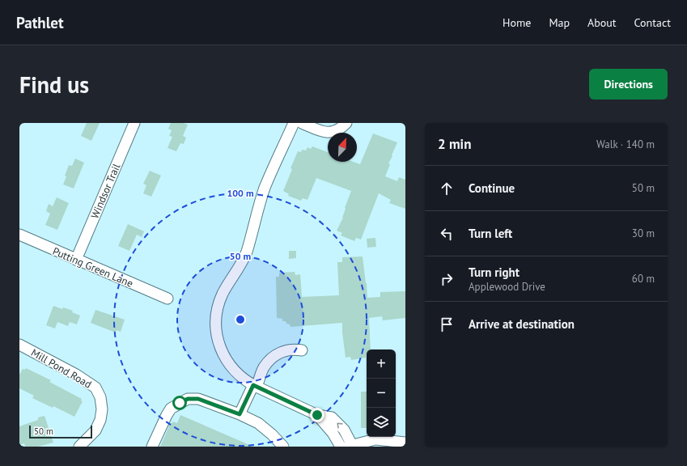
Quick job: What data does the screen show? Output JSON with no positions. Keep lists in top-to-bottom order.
{
  "streets": {
    "street": ["Windsor Trail", "Putting Green Lane", "Mill Pond Road"]
  },
  "crossings": [
    ["Windsor Trail", "Putting Green Lane"]
  ],
  "scale_bar": "50 m",
  "north": "top right",
  "page": {
    "header": "Pathlet",
    "nav": [
      "Home",
      "Map",
      "About",
      "Contact"
    ],
    "buttons": "Directions",
    "title": "Find us",
    "heading": ["2 min", "Walk · 140 m"],
    "list": [
      ["Continue", "50 m"],
      ["Turn left", "30 m"],
      ["Turn right", "Applewood Drive", "60 m"],
      "Arrive at destination"
    ],
    "map_buttons": ["+", "−"],
    "scale": "50 m"
  },
  "rings": ["100 m", "50 m"]
}
